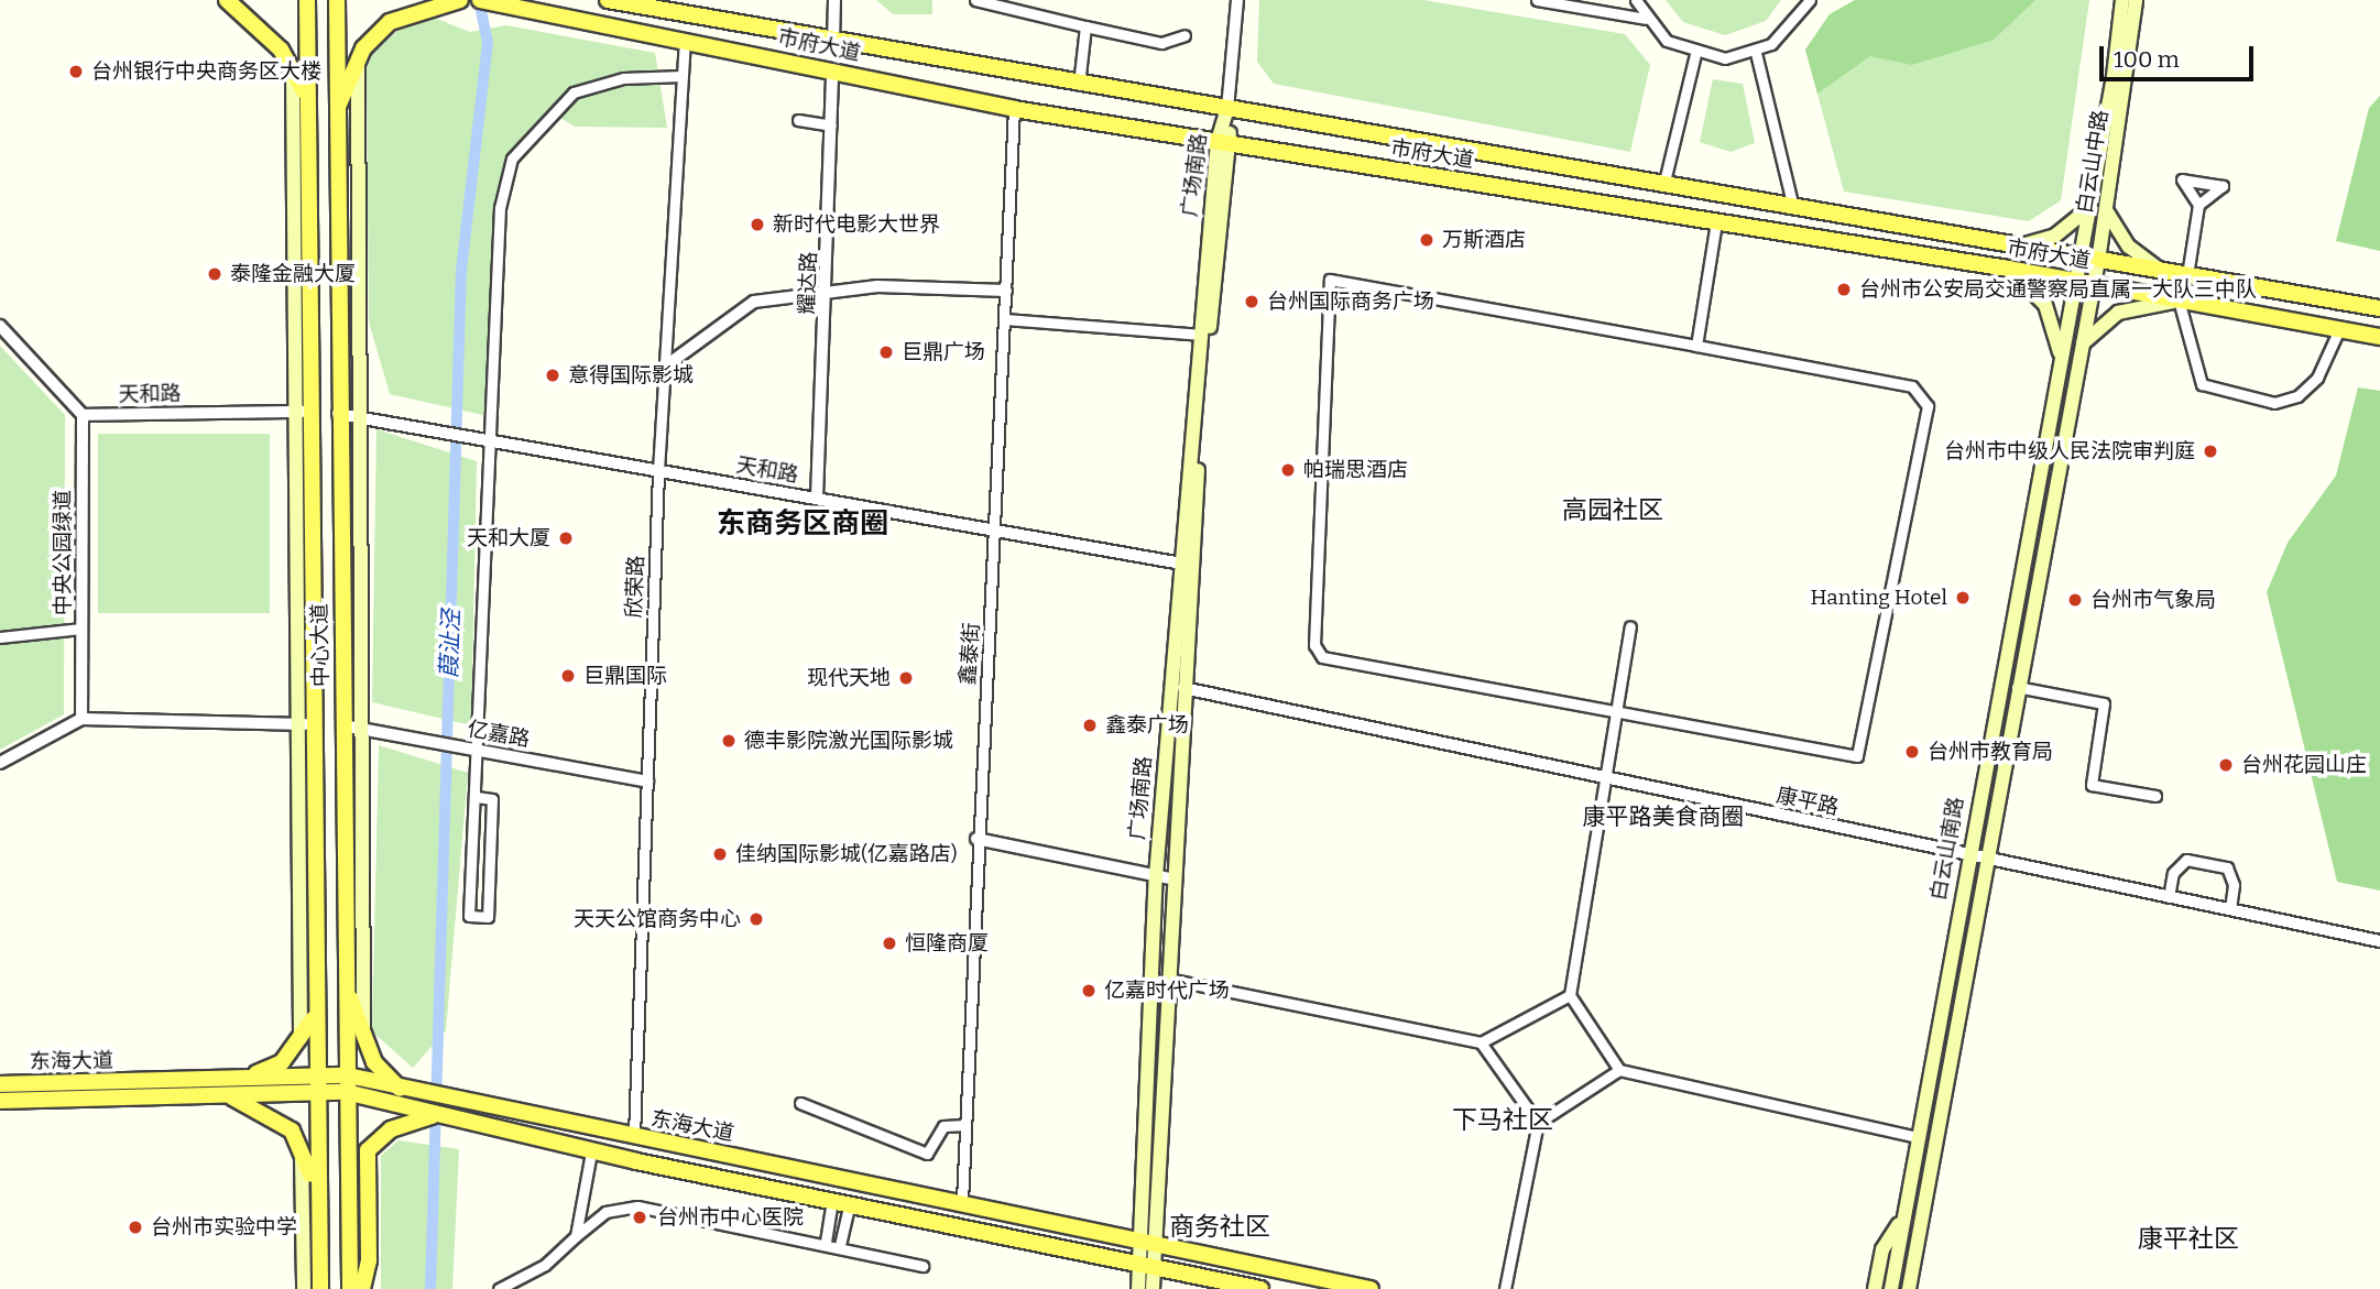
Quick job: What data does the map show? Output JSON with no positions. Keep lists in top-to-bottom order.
{
  "streets": {
    "main road": [
      "市府大道",
      "白云山中路",
      "广场南路",
      "中心大道",
      "白云山南路",
      "东海大道"
    ],
    "street": [
      "耀达路",
      "天和路",
      "中央公园绿道",
      "欣荣路",
      "鑫泰街",
      "亿嘉路",
      "康平路"
    ]
  },
  "crossings": [
    ["市府大道", "白云山中路"],
    ["市府大道", "广场南路"],
    ["市府大道", "耀达路"],
    ["市府大道", "欣荣路"],
    ["市府大道", "鑫泰街"],
    ["市府大道", "白云山南路"],
    ["白云山中路", "白云山南路"],
    ["广场南路", "天和路"],
    ["广场南路", "康平路"],
    ["广场南路", "东海大道"],
    ["耀达路", "天和路"],
    ["天和路", "中央公园绿道"],
    ["天和路", "欣荣路"],
    ["天和路", "中心大道"],
    ["天和路", "鑫泰街"],
    ["欣荣路", "亿嘉路"],
    ["欣荣路", "东海大道"],
    ["中心大道", "亿嘉路"],
    ["中心大道", "东海大道"],
    ["鑫泰街", "东海大道"],
    ["康平路", "白云山南路"]
  ],
  "districts": [
    "高园社区",
    "东商务区商圈",
    "康平路美食商圈",
    "下马社区",
    "商务社区",
    "康平社区"
  ],
  "water": ["葭沚泾"],
  "places": [
    "台州银行中央商务区大楼",
    "新时代电影大世界",
    "万斯酒店",
    "泰隆金融大厦",
    "台州市公安局交通警察局直属一大队三中队",
    "台州国际商务广场",
    "巨鼎广场",
    "意得国际影城",
    "台州市中级人民法院审判庭",
    "帕瑞思酒店",
    "天和大厦",
    "Hanting Hotel",
    "台州市气象局",
    "巨鼎国际",
    "现代天地",
    "鑫泰广场",
    "德丰影院激光国际影城",
    "台州市教育局",
    "台州花园山庄",
    "佳纳国际影城(亿嘉路店)",
    "天天公馆商务中心",
    "恒隆商厦",
    "亿嘉时代广场",
    "台州市中心医院",
    "台州市实验中学"
  ],
  "scale_bar": "100 m"
}
